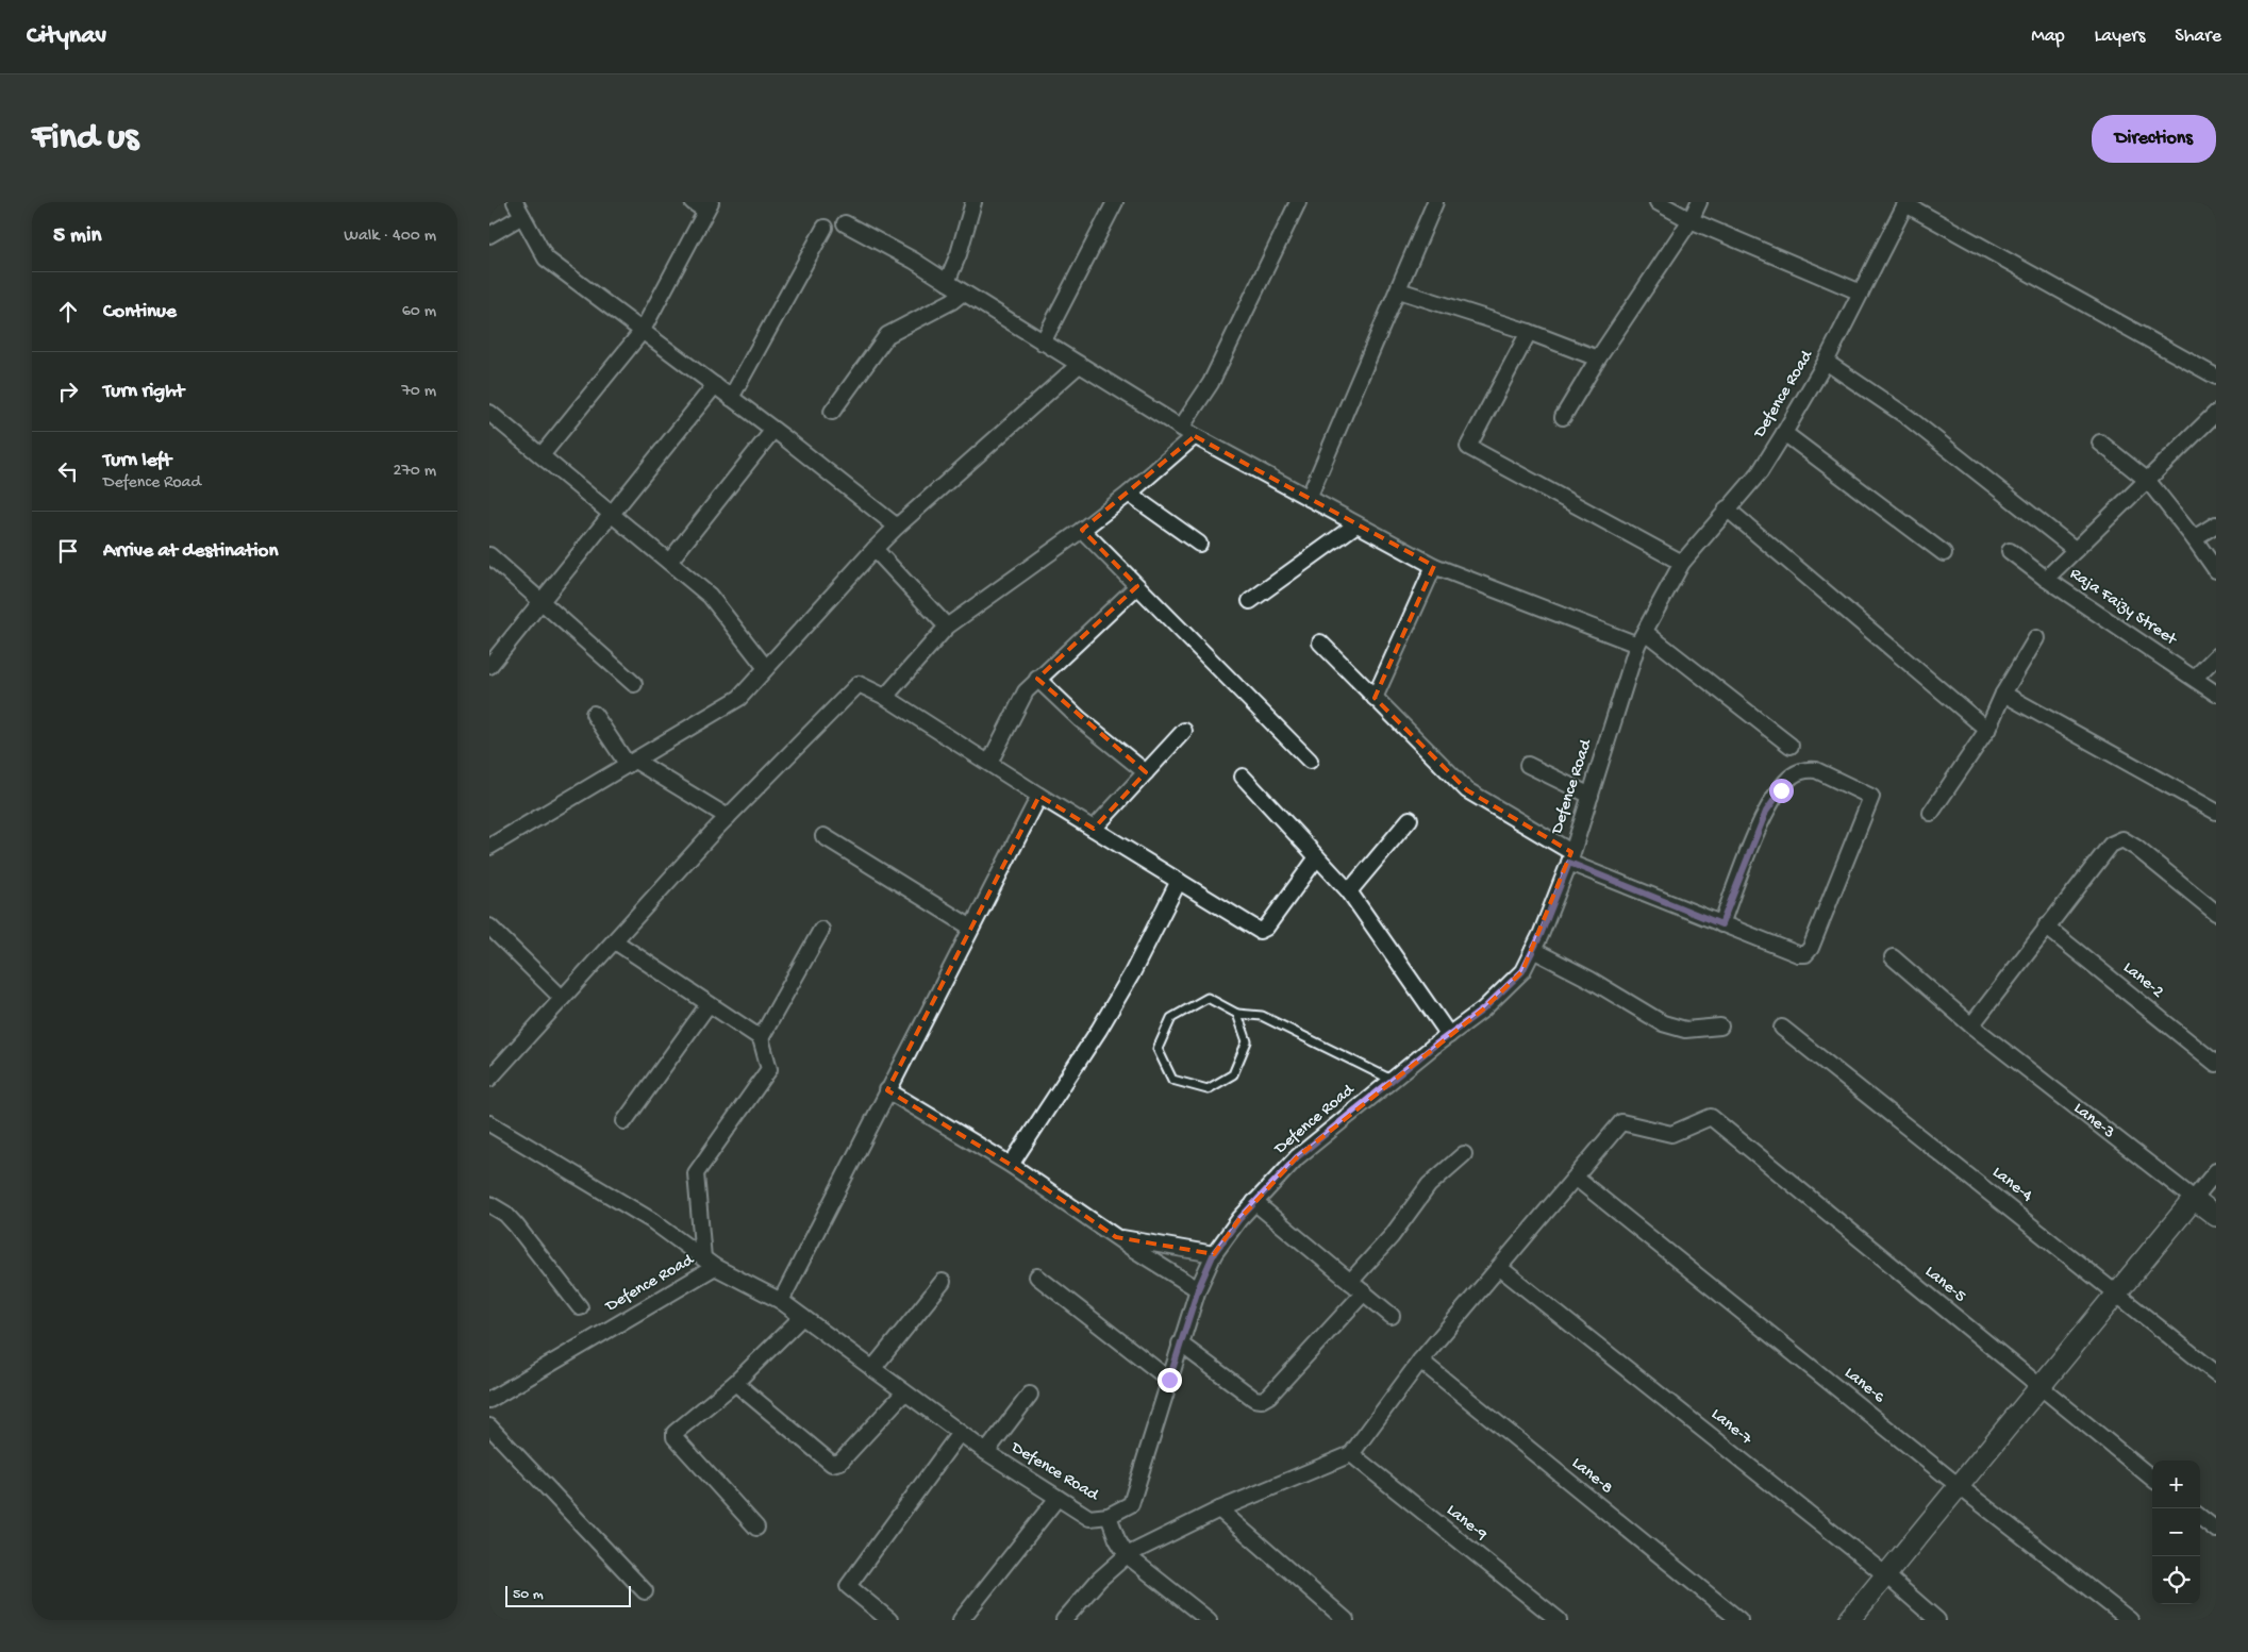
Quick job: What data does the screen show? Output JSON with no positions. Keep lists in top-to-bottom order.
{
  "streets": {
    "street": [
      "Defence Road",
      "Raja Faizy Street",
      "Lane-2",
      "Lane-3",
      "Lane-4",
      "Lane-5",
      "Lane-6",
      "Lane-7",
      "Lane-8",
      "Lane-9"
    ]
  },
  "crossings": [
    ["Lane-5", "Lane-6"]
  ],
  "scale_bar": "50 m",
  "page": {
    "header": "Citynav",
    "nav": ["Map", "Layers", "Share"],
    "buttons": "Directions",
    "title": "Find us",
    "heading": ["5 min", "Walk · 400 m"],
    "list": [
      ["Continue", "60 m"],
      ["Turn right", "70 m"],
      ["Turn left", "Defence Road", "270 m"],
      "Arrive at destination"
    ],
    "map_buttons": ["+", "−"],
    "scale": "50 m"
  }
}
